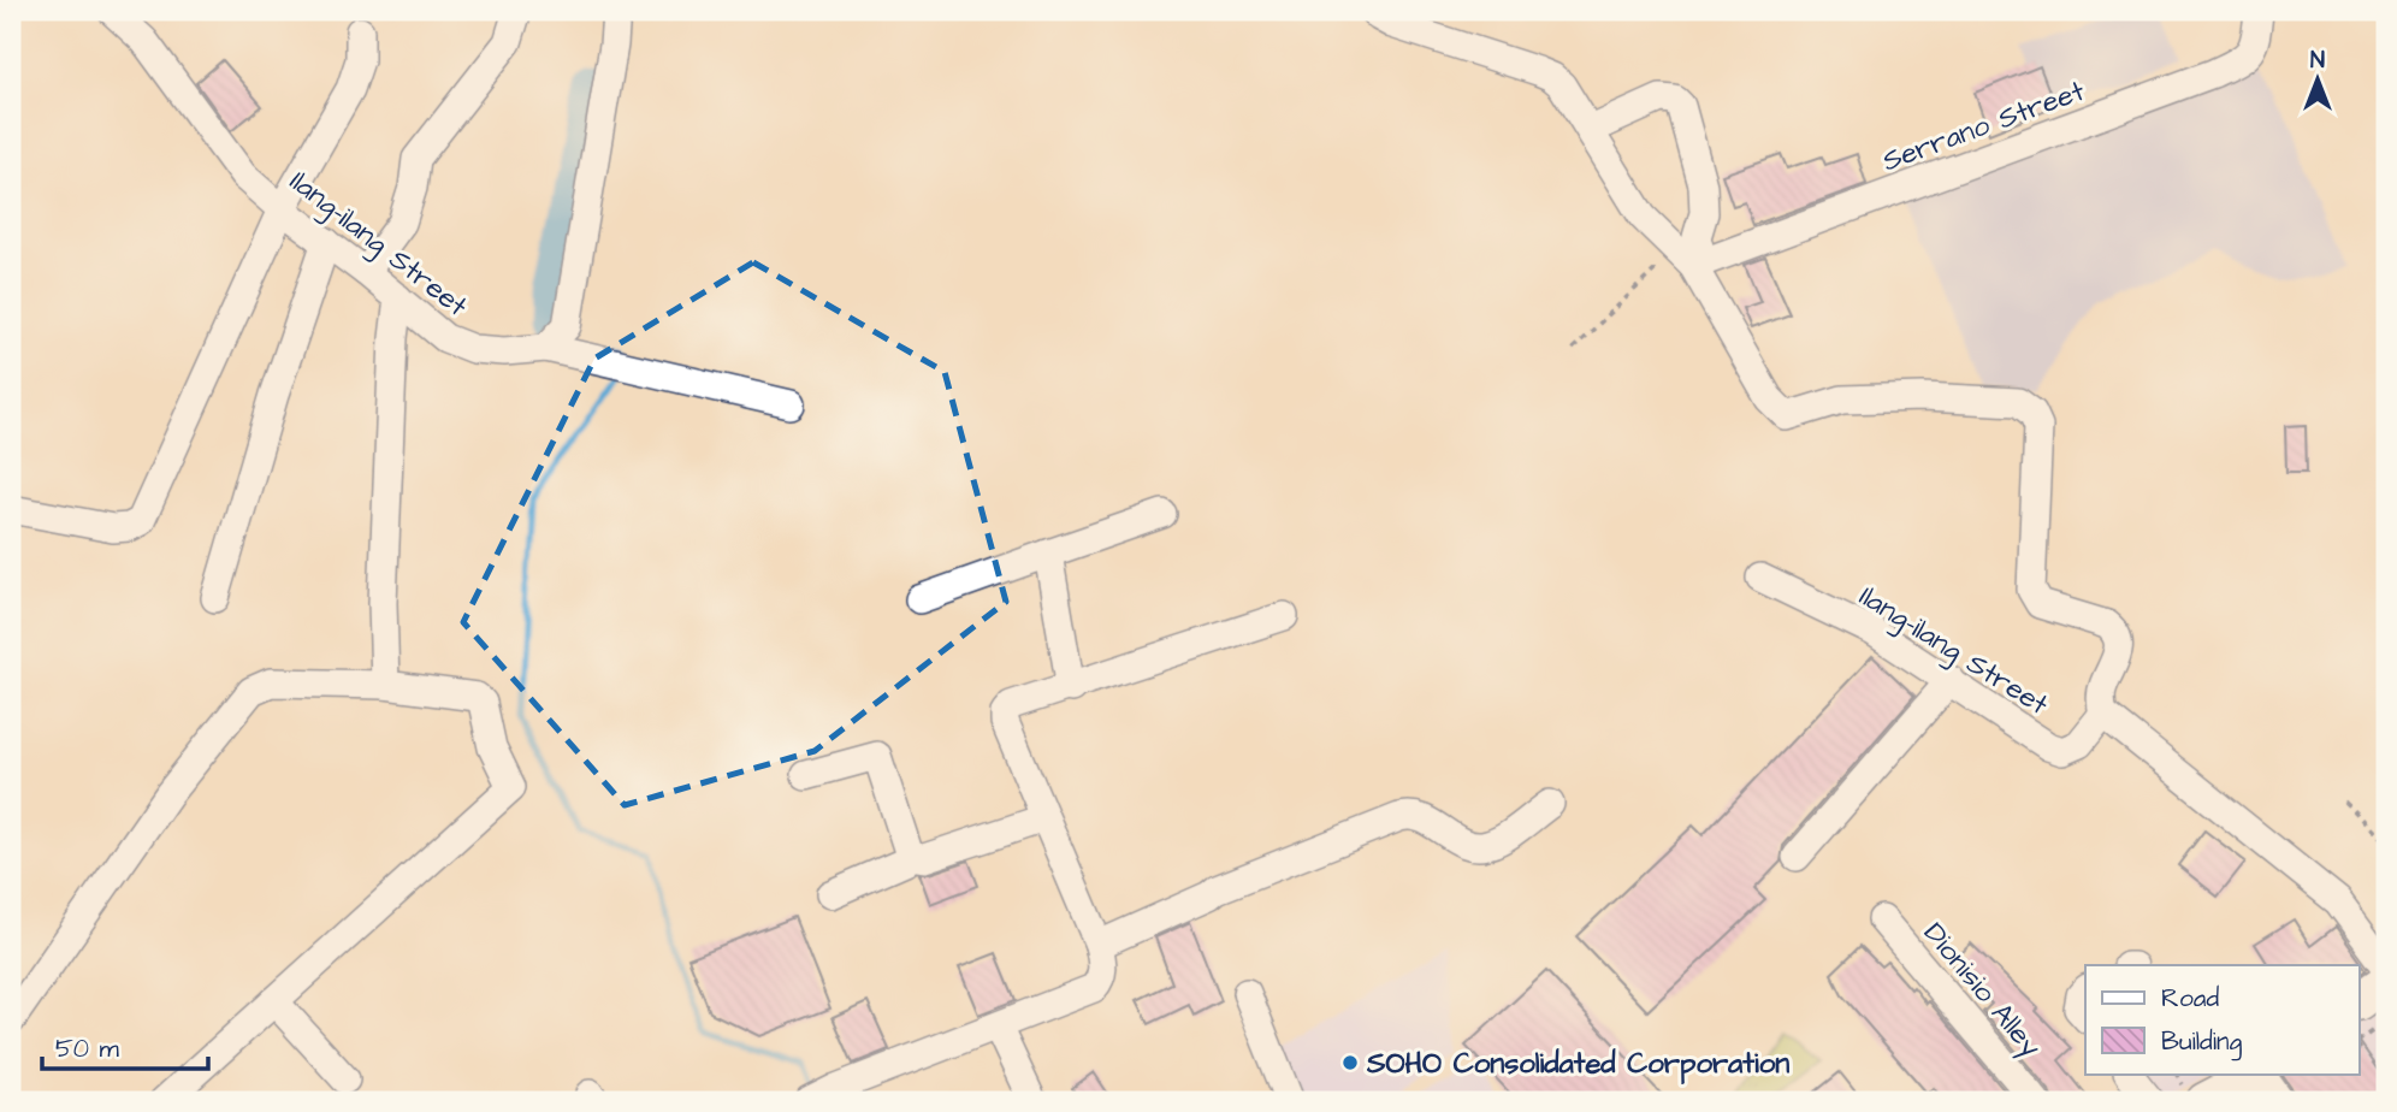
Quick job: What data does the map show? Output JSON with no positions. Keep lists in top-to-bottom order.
{
  "streets": {
    "street": ["Serrano Street", "Ilang-ilang Street", "Dionisio Alley"]
  },
  "places": ["SOHO Consolidated Corporation"],
  "legend": ["Road", "Building"],
  "scale_bar": "50 m",
  "north": "top"
}
